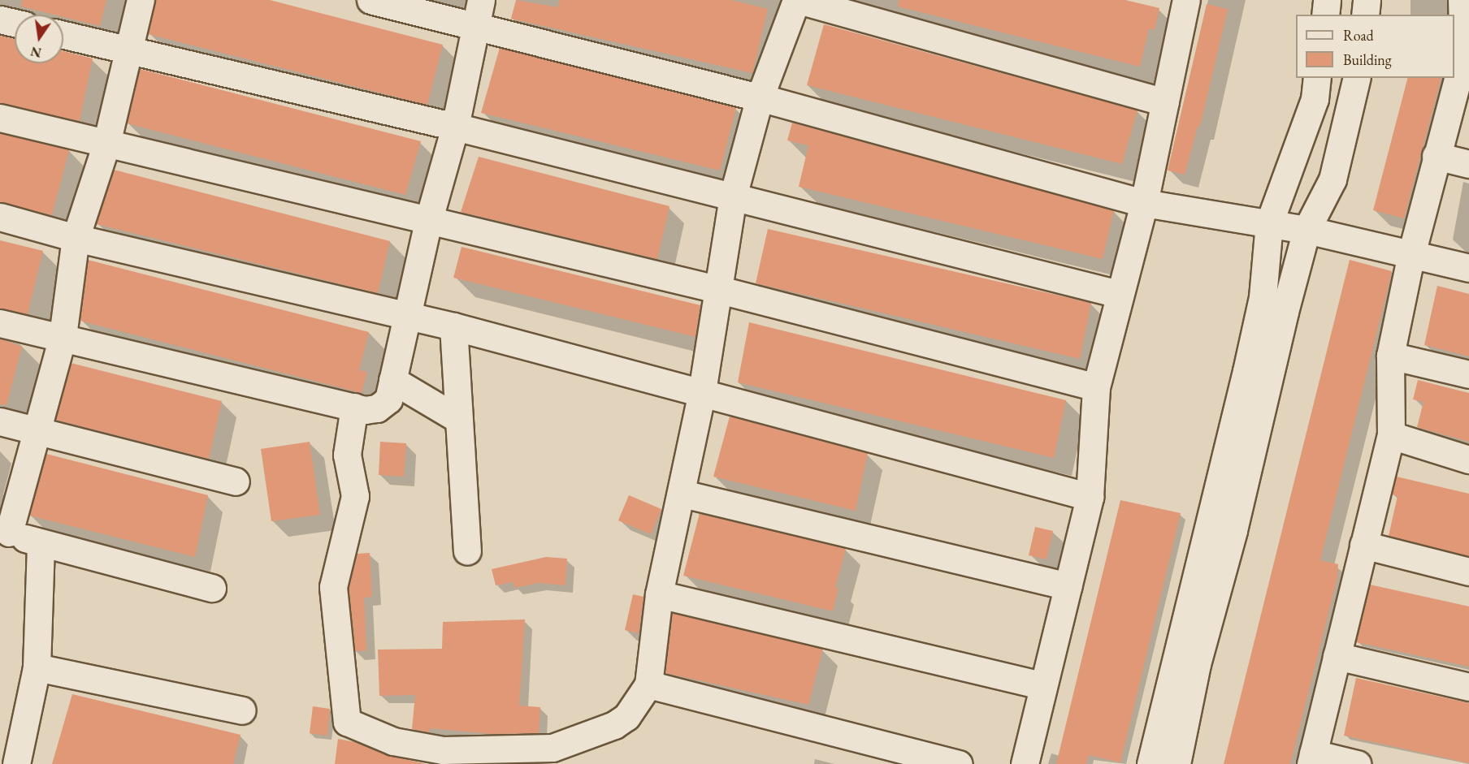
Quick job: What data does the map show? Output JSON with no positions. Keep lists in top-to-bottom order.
{
  "legend": ["Road", "Building"],
  "north": "bottom"
}
